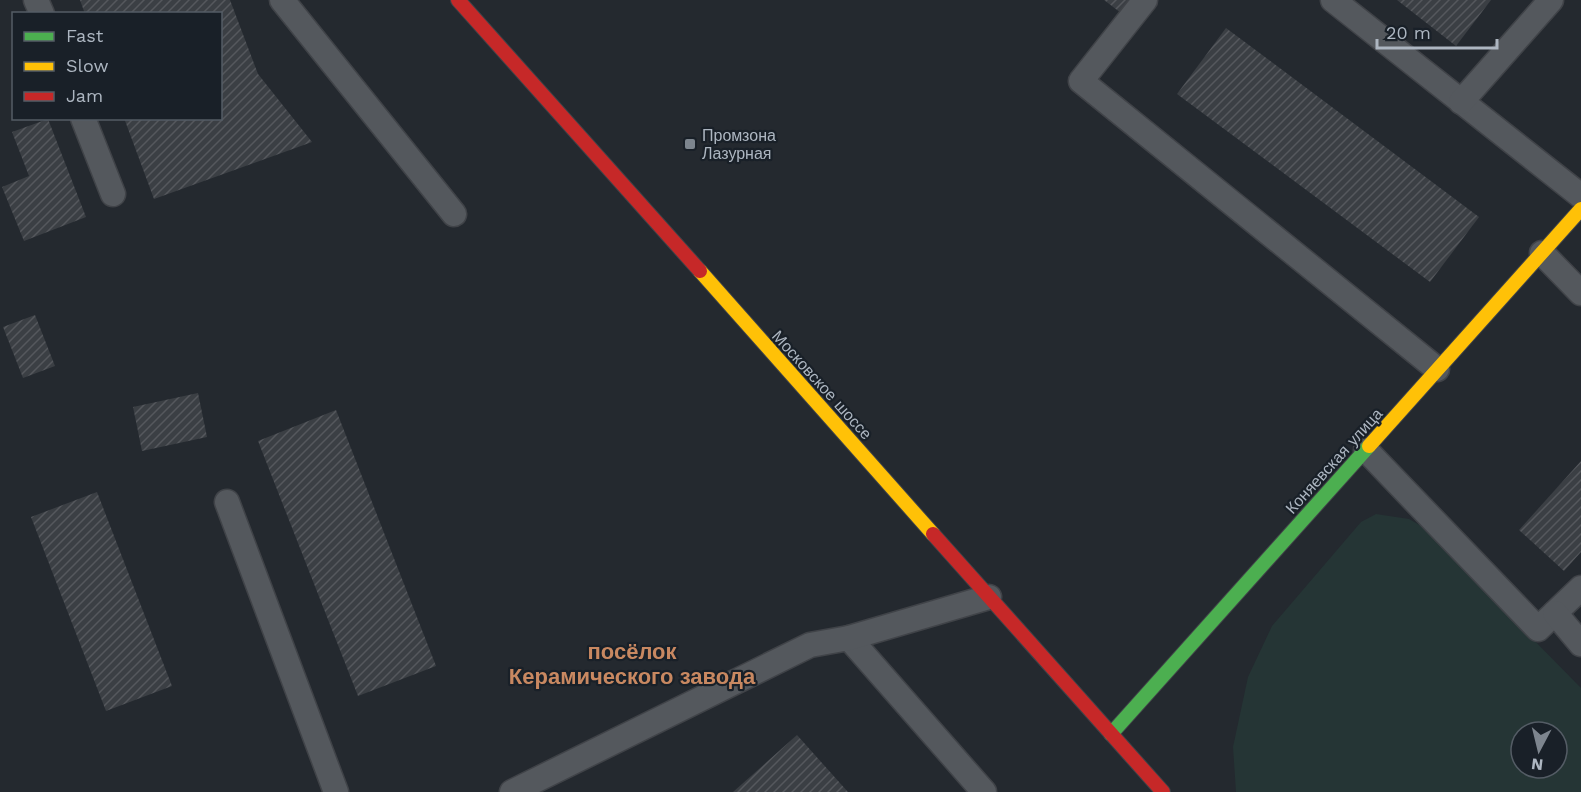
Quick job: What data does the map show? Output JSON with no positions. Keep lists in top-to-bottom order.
{
  "streets": {
    "main road": ["Московское шоссе", "Коняевская улица"]
  },
  "crossings": [
    ["Московское шоссе", "Коняевская улица"]
  ],
  "districts": ["посёлок Керамического завода"],
  "places": {
    "transit": ["Промзона Лазурная"]
  },
  "legend": ["Fast", "Slow", "Jam"],
  "scale_bar": "20 m",
  "north": "bottom"
}
